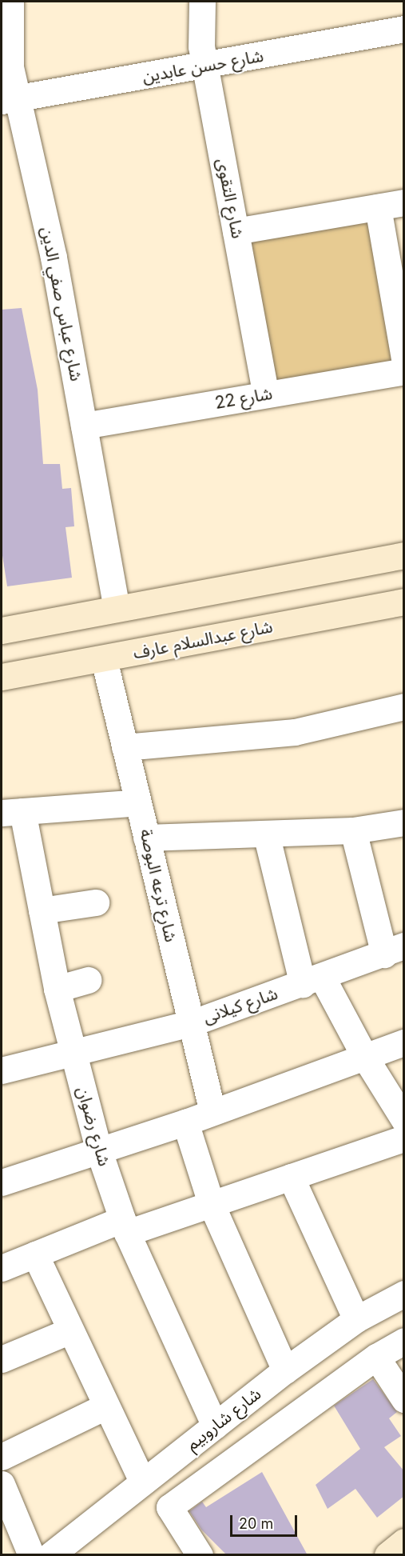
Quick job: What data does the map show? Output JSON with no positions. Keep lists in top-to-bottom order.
{
  "streets": {
    "main road": ["شارع عبدالسلام عارف"],
    "street": [
      "شارع حسن عابدين",
      "شارع التقوى",
      "شارع عباس صفي الدين",
      "شارع 22",
      "شارع ترعه البوصة",
      "شارع كيلانى",
      "شارع رضوان",
      "شارع شاروبيم"
    ]
  },
  "crossings": [
    ["شارع حسن عابدين", "شارع التقوى"],
    ["شارع حسن عابدين", "شارع عباس صفي الدين"],
    ["شارع التقوى", "شارع 22"],
    ["شارع عباس صفي الدين", "شارع 22"],
    ["شارع عبدالسلام عارف", "شارع ترعه البوصة"],
    ["شارع ترعه البوصة", "شارع كيلانى"],
    ["شارع كيلانى", "شارع رضوان"],
    ["شارع رضوان", "شارع شاروبيم"]
  ],
  "scale_bar": "20 m"
}
